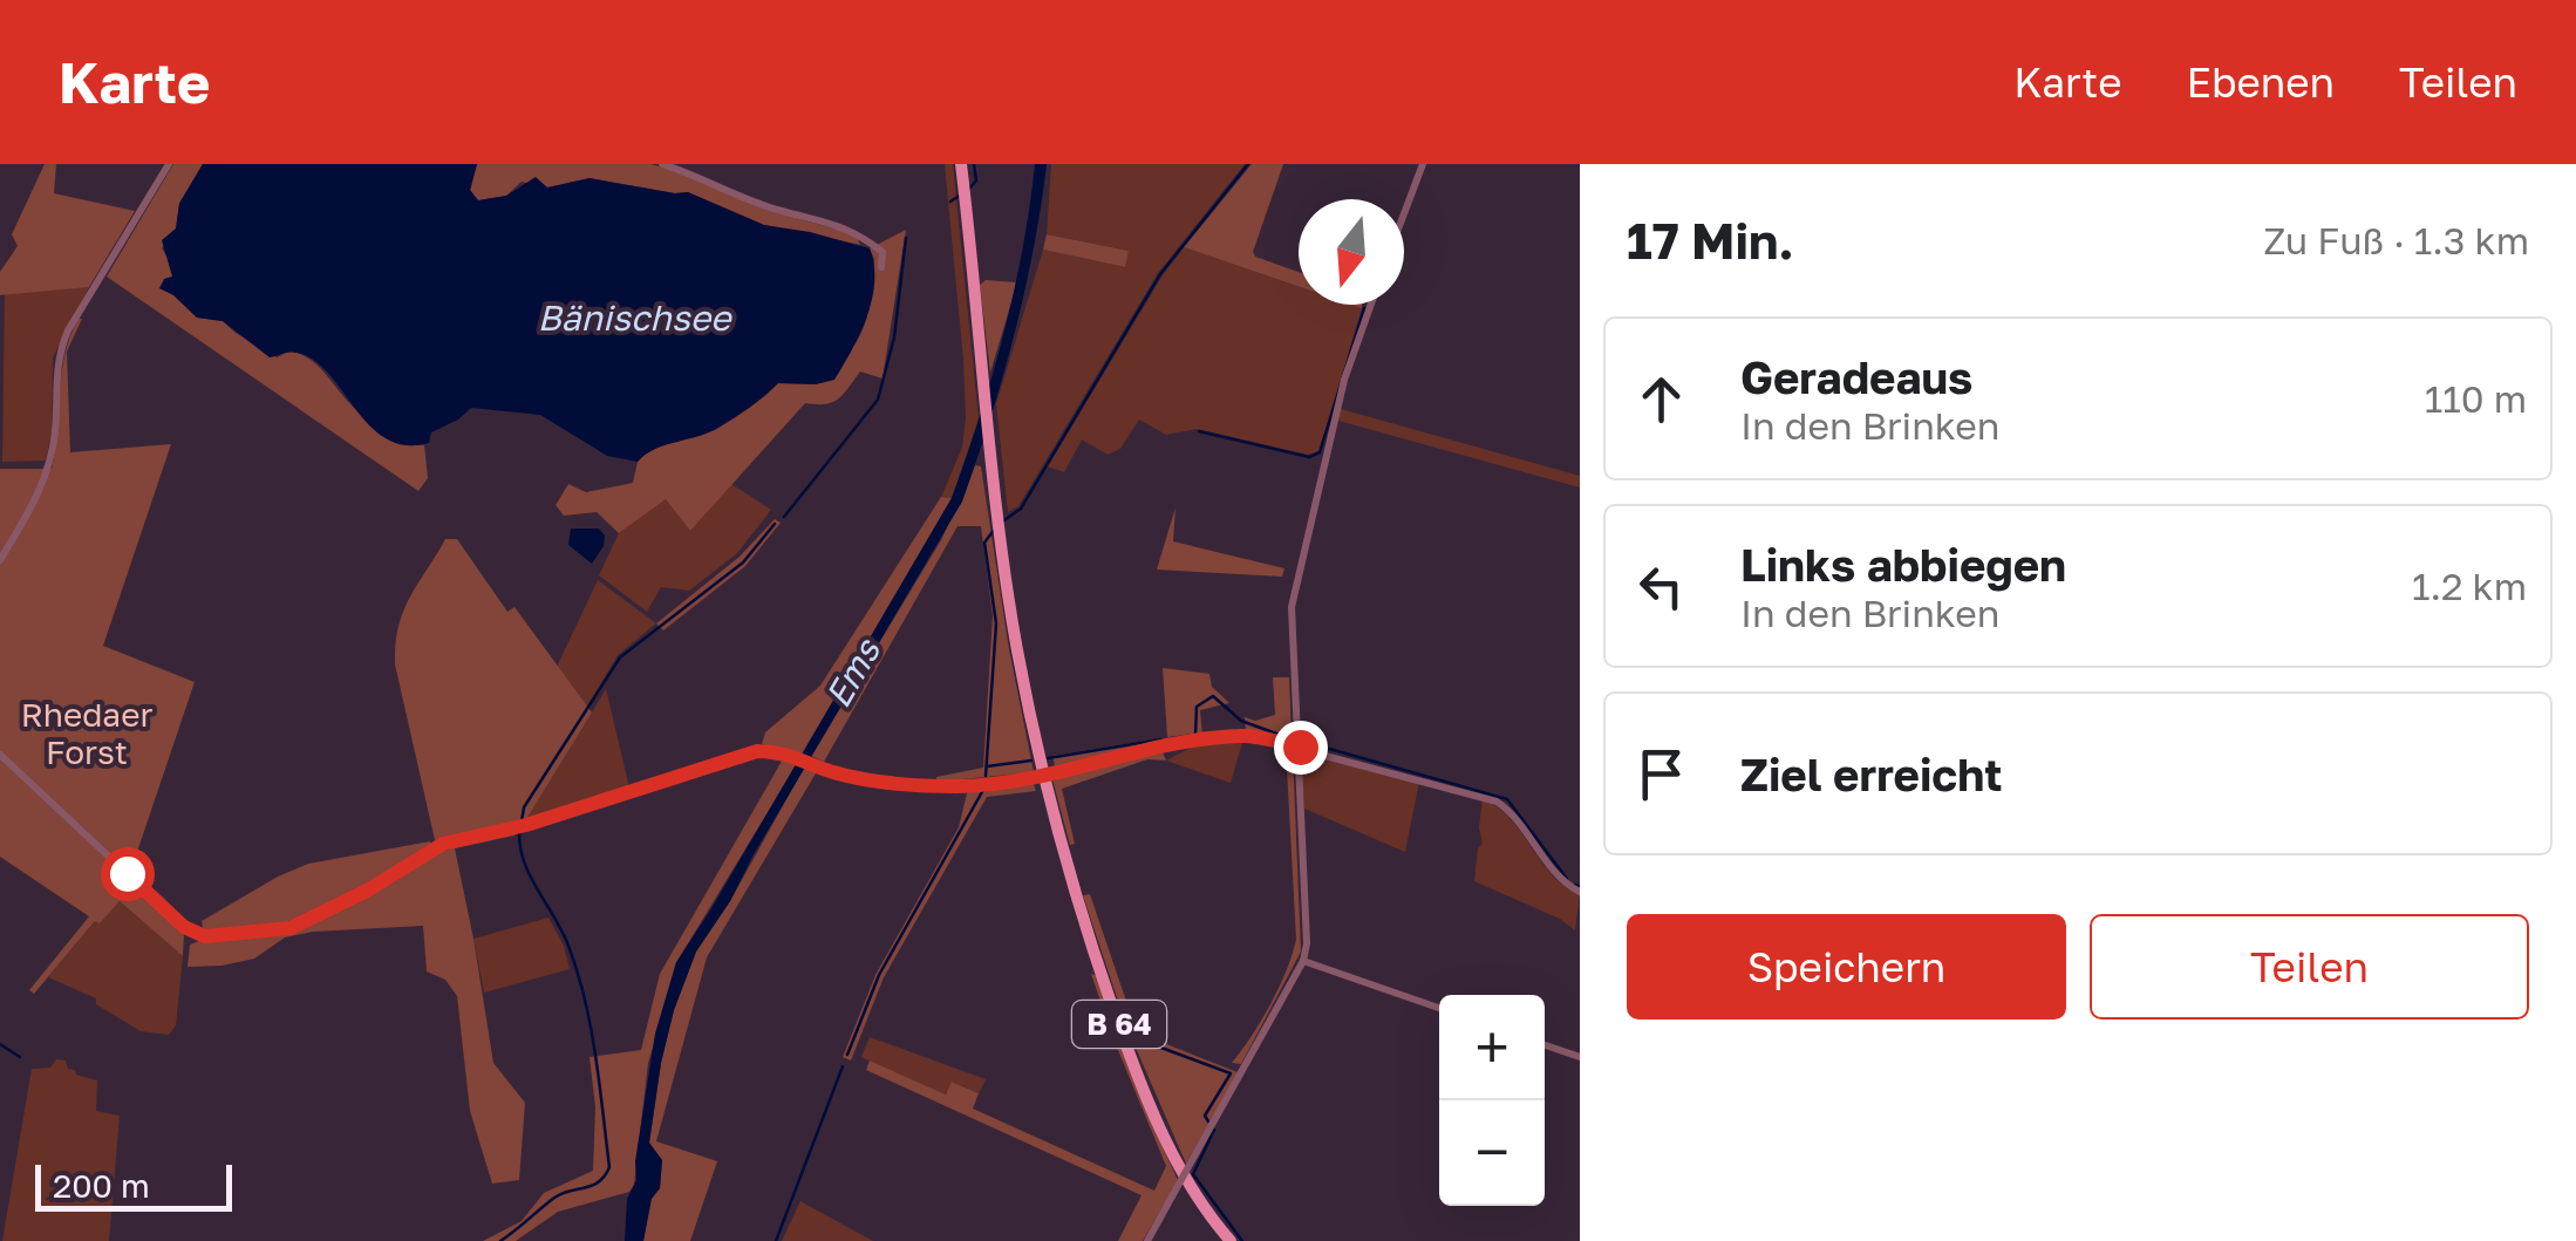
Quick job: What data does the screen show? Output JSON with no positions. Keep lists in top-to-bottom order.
{
  "streets": {
    "main road": ["B 64"]
  },
  "water": ["Bänischsee", "Ems"],
  "parks": ["Rhedaer Forst"],
  "scale_bar": "200 m",
  "north": "bottom",
  "page": {
    "header": "Karte",
    "nav": ["Karte", "Ebenen", "Teilen"],
    "heading": ["17 Min.", "Zu Fuß · 1.3 km"],
    "list": [
      ["Geradeaus", "In den Brinken", "110 m"],
      ["Links abbiegen", "In den Brinken", "1.2 km"],
      "Ziel erreicht"
    ],
    "buttons": ["Speichern", "Teilen"],
    "map_buttons": ["+", "−"],
    "scale": "200 m"
  }
}
